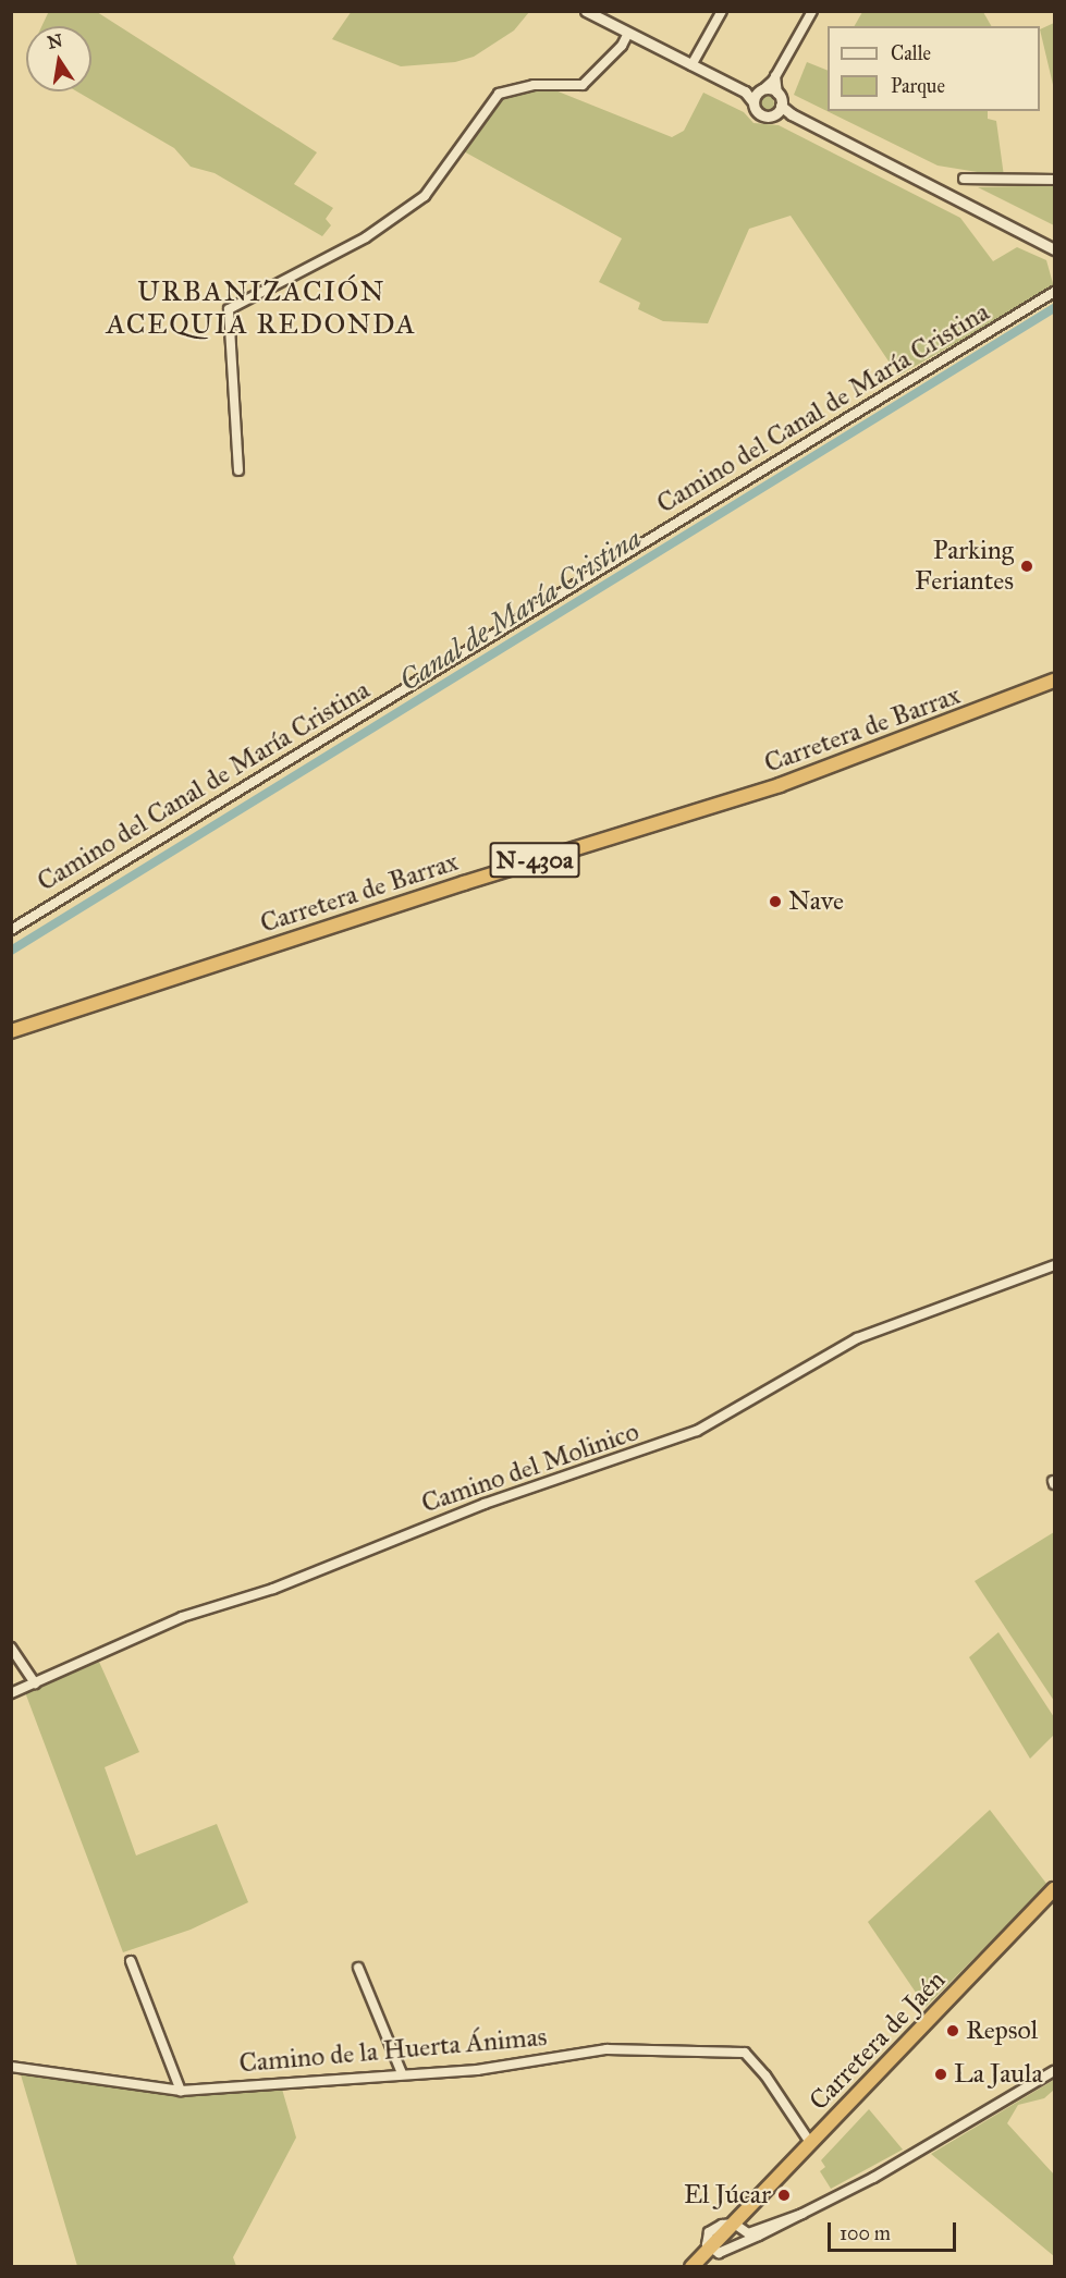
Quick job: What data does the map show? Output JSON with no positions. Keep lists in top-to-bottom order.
{
  "streets": {
    "highway": ["Carretera de Barrax", "N-430a", "Carretera de Jaén"],
    "street": ["Camino del Canal de María Cristina", "Camino del Molinico", "Camino de la Huerta Ánimas"]
  },
  "crossings": [
    ["Carretera de Jaén", "Camino de la Huerta Ánimas"]
  ],
  "districts": ["URBANIZACIÓN ACEQUIA REDONDA"],
  "water": ["Canal de María Cristina"],
  "places": [
    "Parking Feriantes",
    "Nave",
    "Repsol",
    "La Jaula",
    "El Júcar"
  ],
  "legend": ["Calle", "Parque"],
  "scale_bar": "100 m",
  "north": "top"
}
